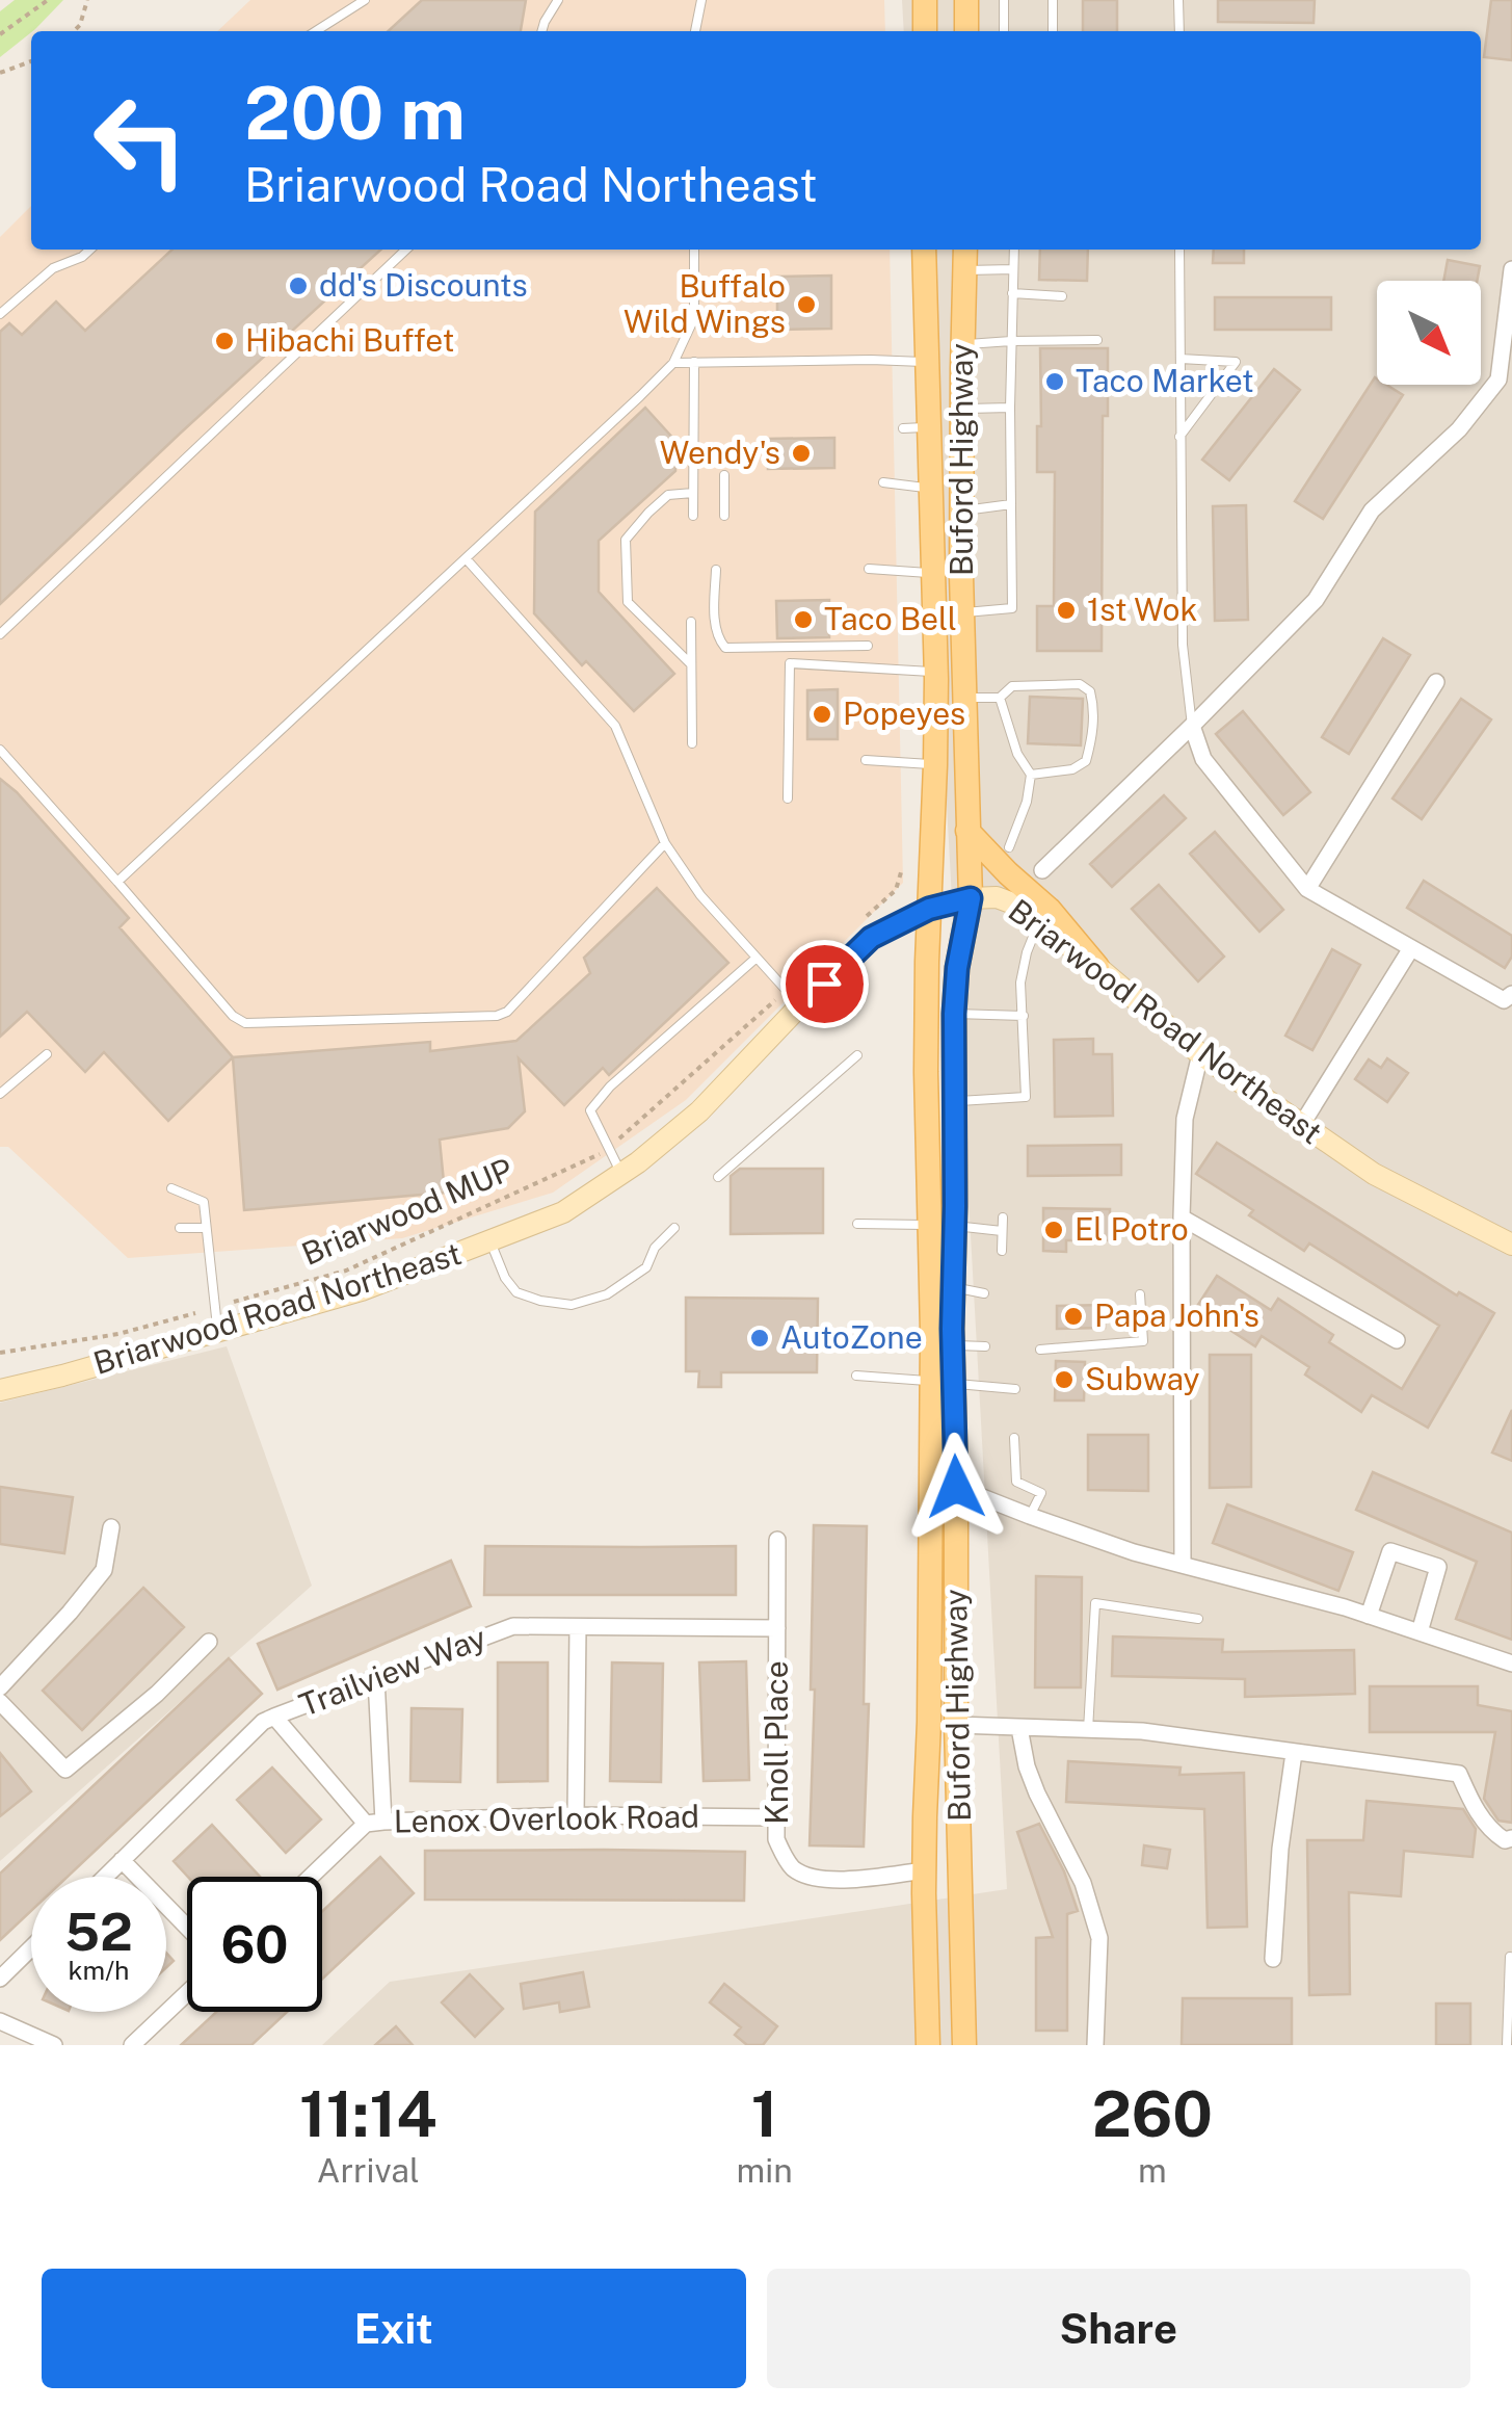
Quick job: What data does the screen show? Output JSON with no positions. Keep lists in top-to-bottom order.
{
  "streets": {
    "main road": ["Buford Highway"],
    "street": [
      "Briarwood Road Northeast",
      "Trailview Way",
      "Knoll Place",
      "Lenox Overlook Road"
    ],
    "path": ["Briarwood MUP"]
  },
  "crossings": [
    ["Buford Highway", "Briarwood Road Northeast"],
    ["Buford Highway", "Knoll Place"],
    ["Trailview Way", "Knoll Place"],
    ["Knoll Place", "Lenox Overlook Road"]
  ],
  "places": [
    "dd's Discounts",
    "Buffalo Wild Wings",
    "Hibachi Buffet",
    "Taco Market",
    "Wendy's",
    "1st Wok",
    "Taco Bell",
    "Popeyes",
    "El Potro",
    "Papa John's",
    "AutoZone",
    "Subway"
  ],
  "north": "bottom right",
  "page": {
    "turn": ["200 m", "Briarwood Road Northeast"],
    "speed": "52 km/h",
    "limit": "60",
    "eta": [
      "11:14",
      "Arrival",
      "1",
      "min",
      "260",
      "m"
    ],
    "buttons": ["Exit", "Share"]
  }
}
